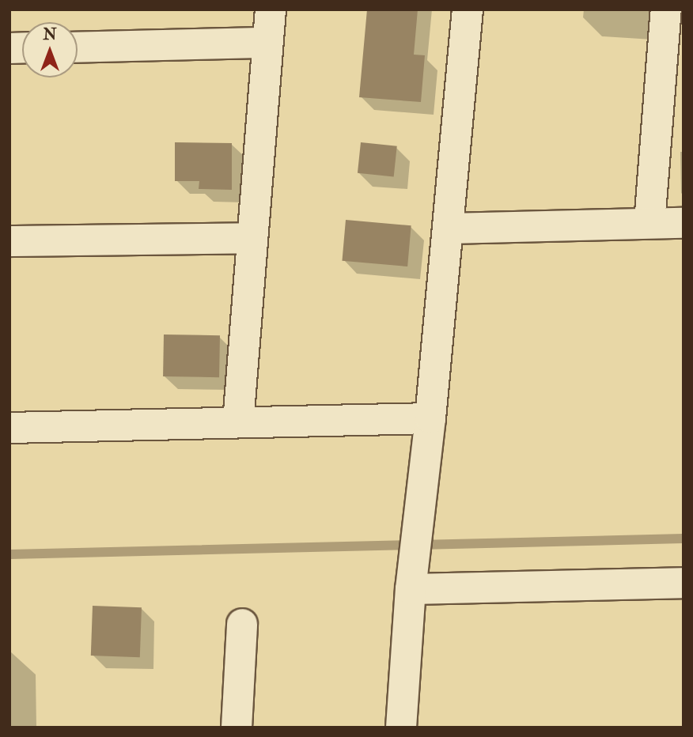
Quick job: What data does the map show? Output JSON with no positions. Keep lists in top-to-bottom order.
{
  "north": "top"
}
